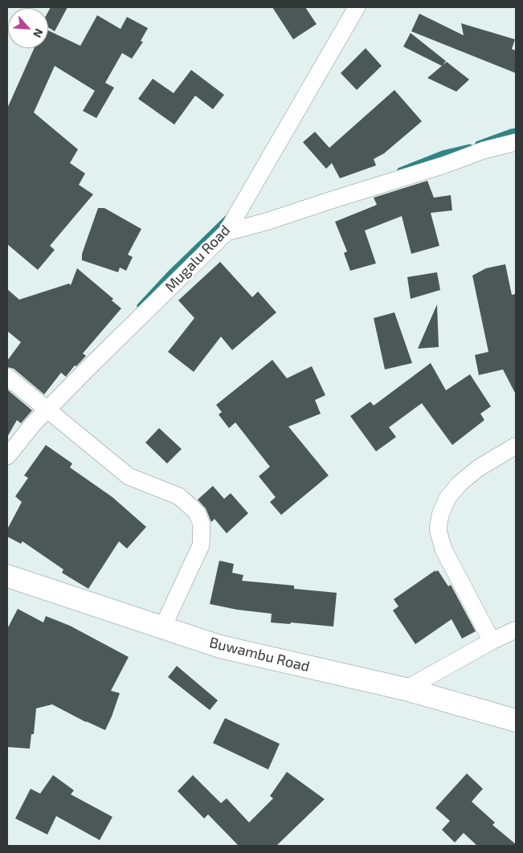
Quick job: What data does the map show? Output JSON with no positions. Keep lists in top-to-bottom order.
{
  "streets": {
    "street": ["Mugalu Road", "Buwambu Road"]
  },
  "north": "bottom right"
}
